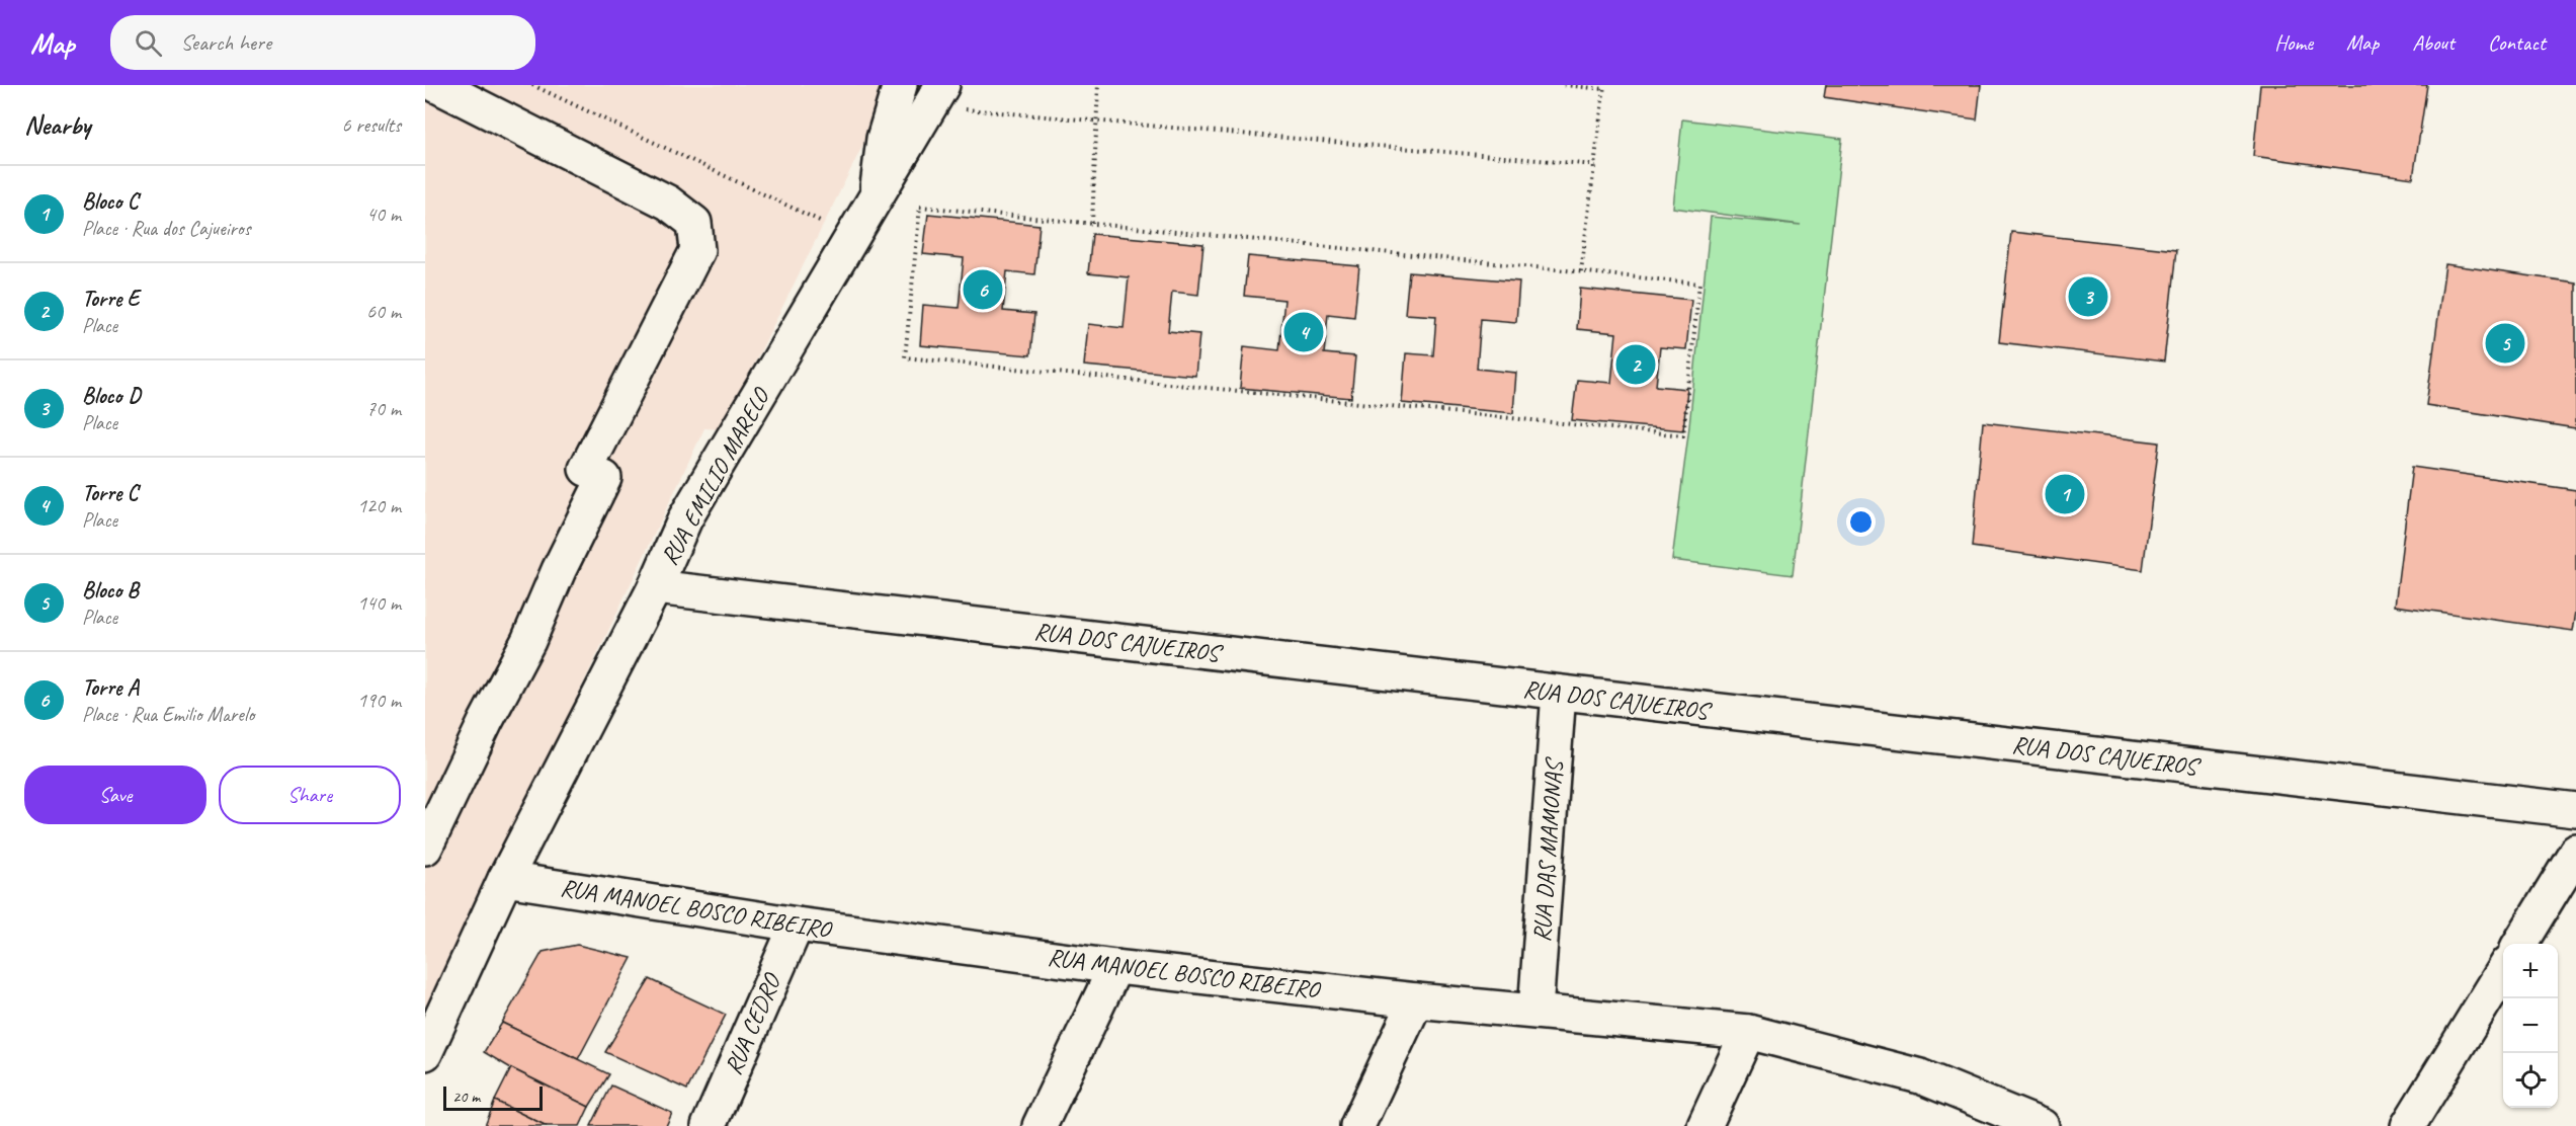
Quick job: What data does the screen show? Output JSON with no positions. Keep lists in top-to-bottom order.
{
  "streets": {
    "street": [
      "RUA EMILIO MARELO",
      "RUA DOS CAJUEIROS",
      "RUA DAS MAMONAS",
      "RUA MANOEL BOSCO RIBEIRO",
      "RUA CEDRO"
    ]
  },
  "crossings": [
    ["RUA EMILIO MARELO", "RUA DOS CAJUEIROS"],
    ["RUA EMILIO MARELO", "RUA MANOEL BOSCO RIBEIRO"],
    ["RUA DOS CAJUEIROS", "RUA DAS MAMONAS"],
    ["RUA DAS MAMONAS", "RUA MANOEL BOSCO RIBEIRO"],
    ["RUA MANOEL BOSCO RIBEIRO", "RUA CEDRO"]
  ],
  "scale_bar": "20 m",
  "page": {
    "header": "Map",
    "search": "Search here",
    "nav": [
      "Home",
      "Map",
      "About",
      "Contact"
    ],
    "heading": ["Nearby", "6 results"],
    "list": [
      {
        "mark": "1",
        "name": "Bloco C",
        "note": "Place · Rua dos Cajueiros",
        "value": "40 m"
      },
      {
        "mark": "2",
        "name": "Torre E",
        "note": "Place",
        "value": "60 m"
      },
      {
        "mark": "3",
        "name": "Bloco D",
        "note": "Place",
        "value": "70 m"
      },
      {
        "mark": "4",
        "name": "Torre C",
        "note": "Place",
        "value": "120 m"
      },
      {
        "mark": "5",
        "name": "Bloco B",
        "note": "Place",
        "value": "140 m"
      },
      {
        "mark": "6",
        "name": "Torre A",
        "note": "Place · Rua Emilio Marelo",
        "value": "190 m"
      }
    ],
    "pins": [
      "6",
      "3",
      "4",
      "5",
      "2",
      "1"
    ],
    "buttons": ["Save", "Share"],
    "map_buttons": ["+", "−"],
    "scale": "20 m"
  }
}
